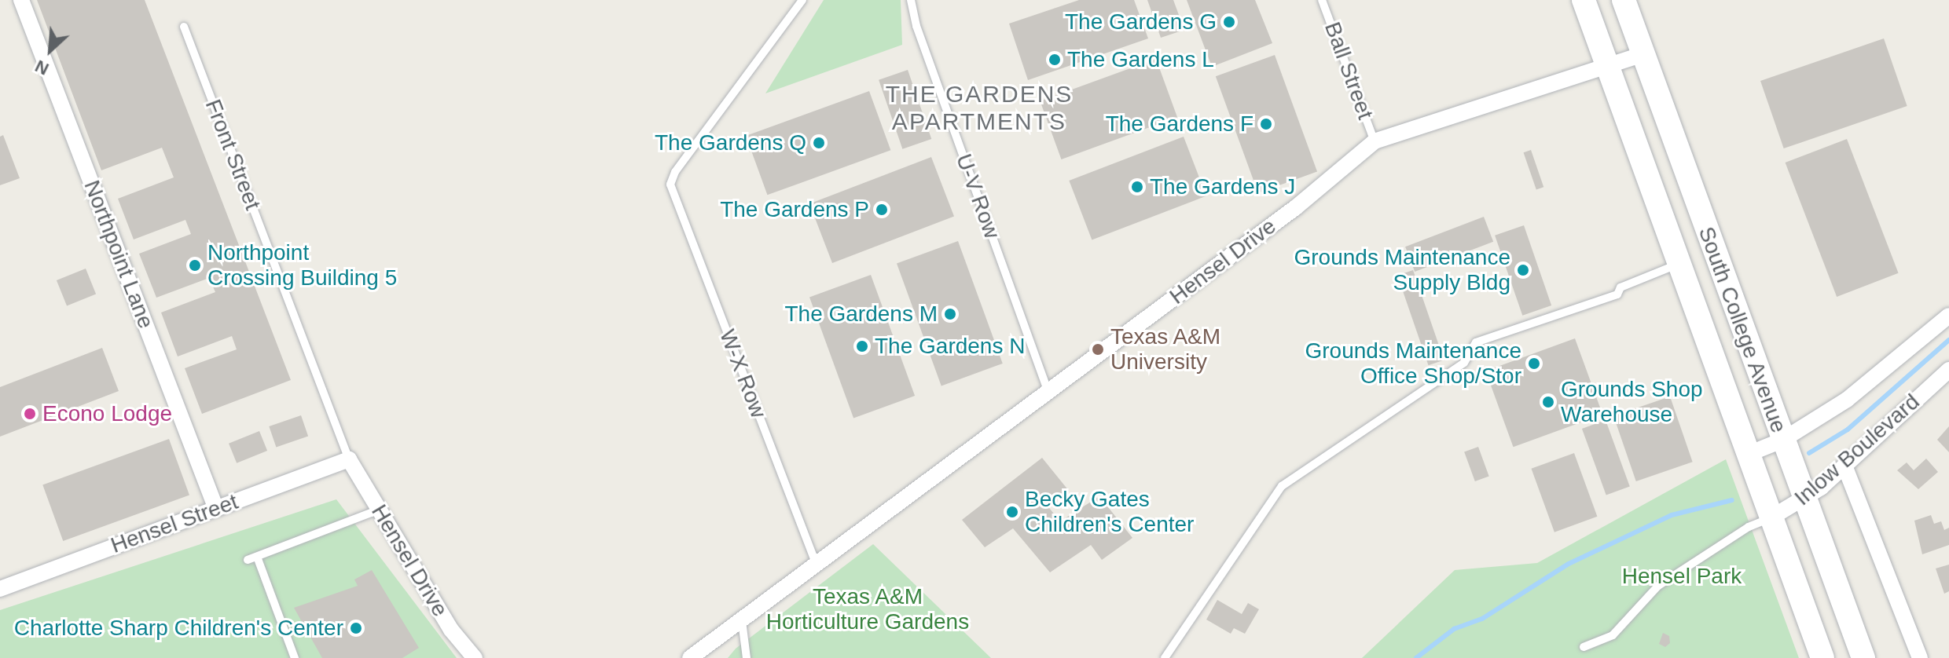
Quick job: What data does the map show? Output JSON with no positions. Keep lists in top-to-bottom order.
{
  "streets": {
    "main road": ["South College Avenue"],
    "street": [
      "Northpoint Lane",
      "Hensel Drive",
      "Inlow Boulevard",
      "Hensel Street"
    ],
    "lane": [
      "Ball Street",
      "Front Street",
      "U-V Row",
      "W-X Row"
    ]
  },
  "crossings": [
    ["Ball Street", "Hensel Drive"],
    ["Front Street", "Hensel Drive"],
    ["Front Street", "Hensel Street"],
    ["U-V Row", "Hensel Drive"],
    ["Northpoint Lane", "Hensel Street"],
    ["Hensel Drive", "South College Avenue"],
    ["Hensel Drive", "W-X Row"],
    ["Hensel Drive", "Hensel Street"],
    ["South College Avenue", "Inlow Boulevard"]
  ],
  "districts": ["THE GARDENS APARTMENTS"],
  "parks": ["Hensel Park", "Texas A&M Horticulture Gardens"],
  "places": [
    "The Gardens G",
    "The Gardens L",
    "The Gardens F",
    "The Gardens Q",
    "The Gardens J",
    "The Gardens P",
    "Northpoint Crossing Building 5",
    "Grounds Maintenance Supply Bldg",
    "The Gardens M",
    "The Gardens N",
    "Texas A&M University",
    "Grounds Maintenance Office Shop/Stor",
    "Grounds Shop Warehouse",
    "Econo Lodge",
    "Becky Gates Children's Center",
    "Charlotte Sharp Children's Center"
  ],
  "north": "bottom left"
}
